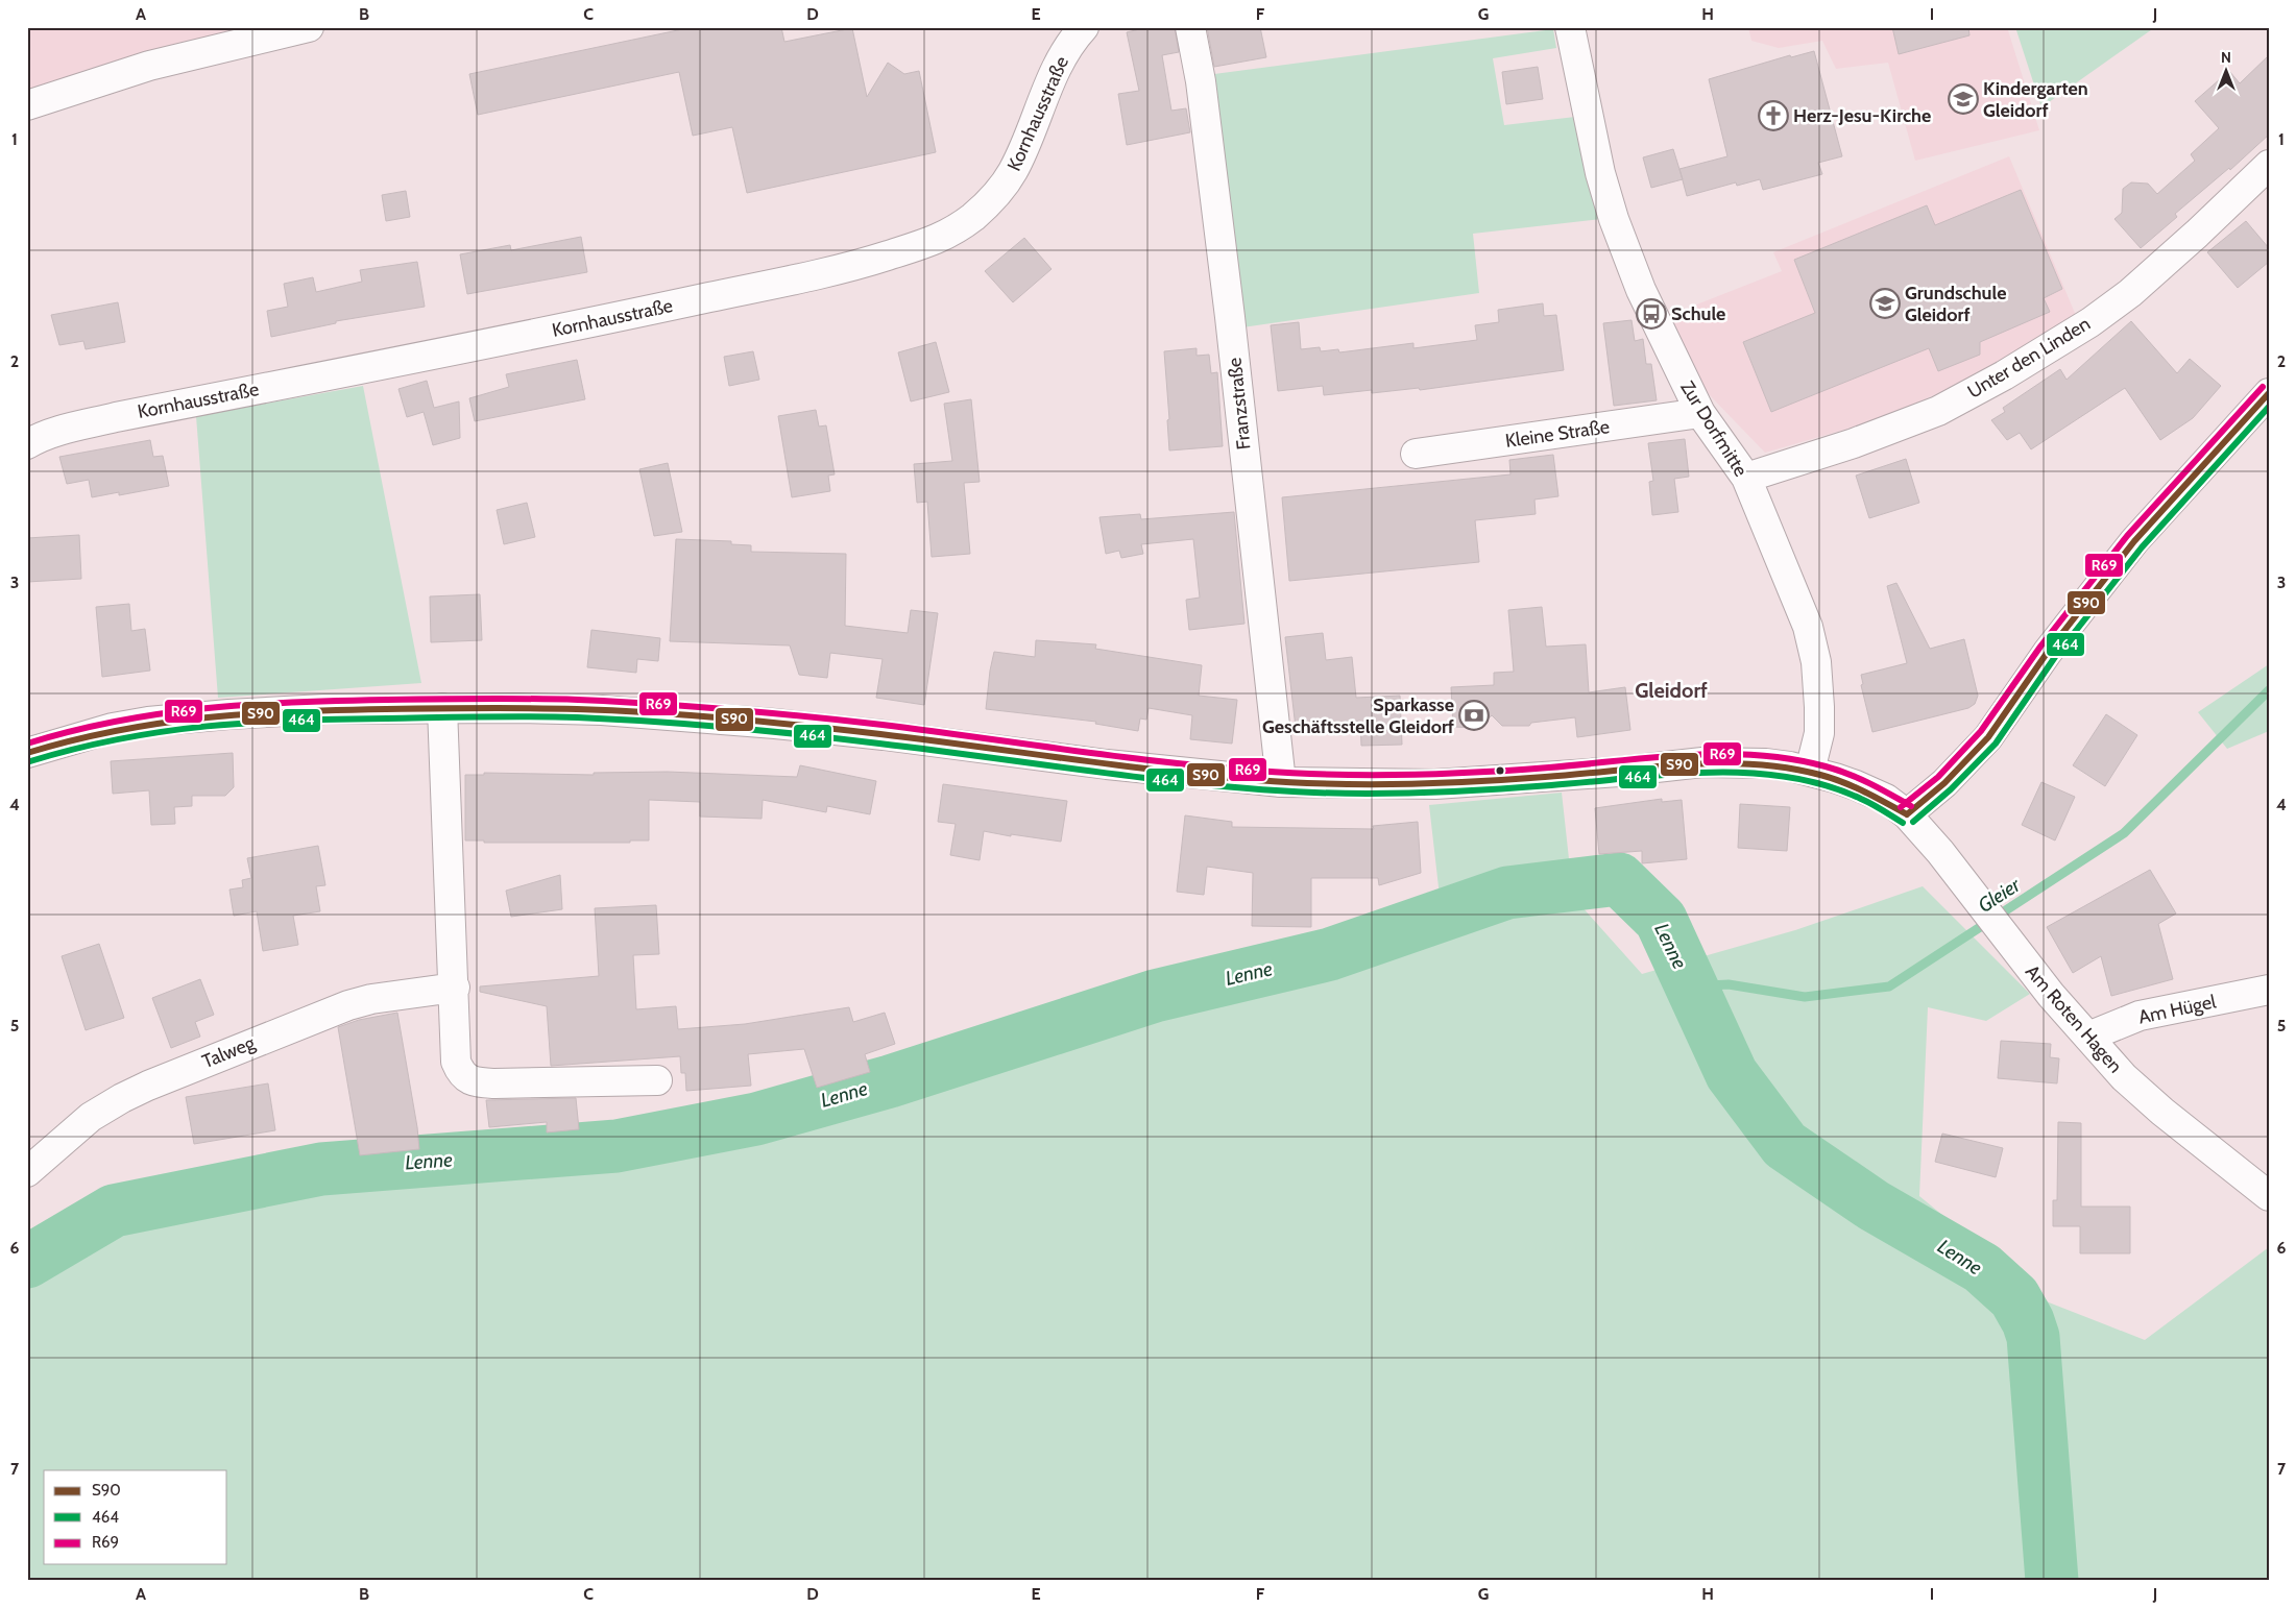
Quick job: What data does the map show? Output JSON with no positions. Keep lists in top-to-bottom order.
{
  "streets": {
    "street": [
      "Kornhausstraße",
      "Unter den Linden",
      "Franzstraße",
      "Zur Dorfmitte",
      "Kleine Straße",
      "Am Hügel",
      "Am Roten Hagen",
      "Talweg"
    ]
  },
  "crossings": [
    ["Unter den Linden", "Zur Dorfmitte"],
    ["Franzstraße", "Am Roten Hagen"],
    ["Zur Dorfmitte", "Kleine Straße"],
    ["Zur Dorfmitte", "Am Roten Hagen"],
    ["Am Hügel", "Am Roten Hagen"]
  ],
  "districts": ["Gleidorf"],
  "water": ["Gleier", "Lenne"],
  "places": {
    "school or university": ["Kindergarten Gleidorf", "Grundschule Gleidorf"],
    "church": ["Herz-Jesu-Kirche"],
    "bus stop": ["Schule"],
    "bank": ["Sparkasse Geschäftsstelle Gleidorf"]
  },
  "lines": ["transit line R69", "transit line S90", "transit line 464"],
  "legend": ["S90", "464", "R69"],
  "north": "top",
  "grid": {
    "columns": [
      "A",
      "B",
      "C",
      "D",
      "E",
      "F",
      "G",
      "H",
      "I",
      "J"
    ],
    "rows": [
      "1",
      "2",
      "3",
      "4",
      "5",
      "6",
      "7"
    ]
  }
}
